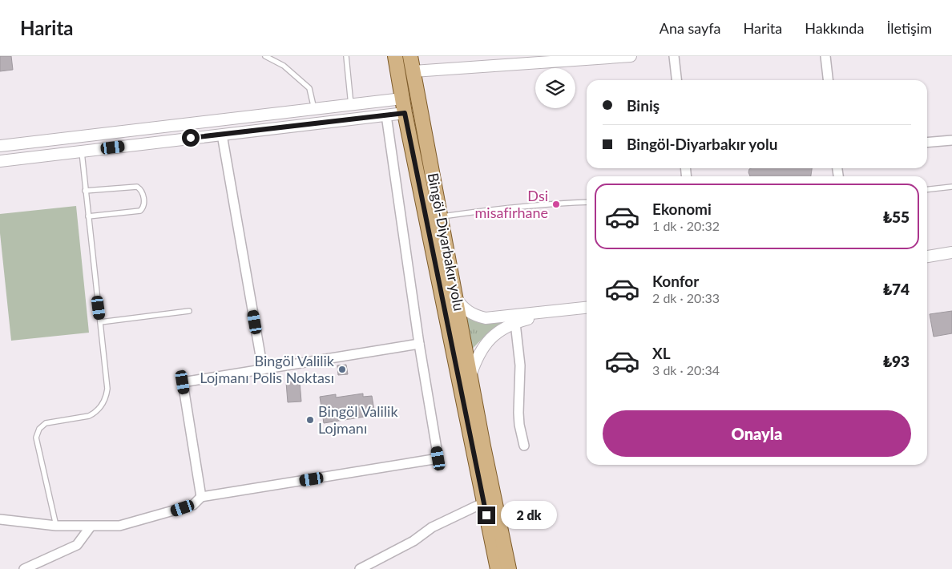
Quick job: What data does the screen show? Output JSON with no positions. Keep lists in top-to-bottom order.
{
  "streets": {
    "main road": ["Bingöl-Diyarbakır yolu"]
  },
  "places": ["Dsi misafirhane", "Bingöl Valilik Lojmanı Polis Noktası", "Bingöl Valilik Lojmanı"],
  "page": {
    "header": "Harita",
    "nav": [
      "Ana sayfa",
      "Harita",
      "Hakkında",
      "İletişim"
    ],
    "banner": ["Biniş", "Bingöl-Diyarbakır yolu"],
    "list": [
      {
        "name": "Ekonomi",
        "note": "1 dk · 20:32",
        "value": "₺55"
      },
      {
        "name": "Konfor",
        "note": "2 dk · 20:33",
        "value": "₺74"
      },
      {
        "name": "XL",
        "note": "3 dk · 20:34",
        "value": "₺93"
      }
    ],
    "buttons": "Onayla",
    "bubble": "2 dk"
  }
}
